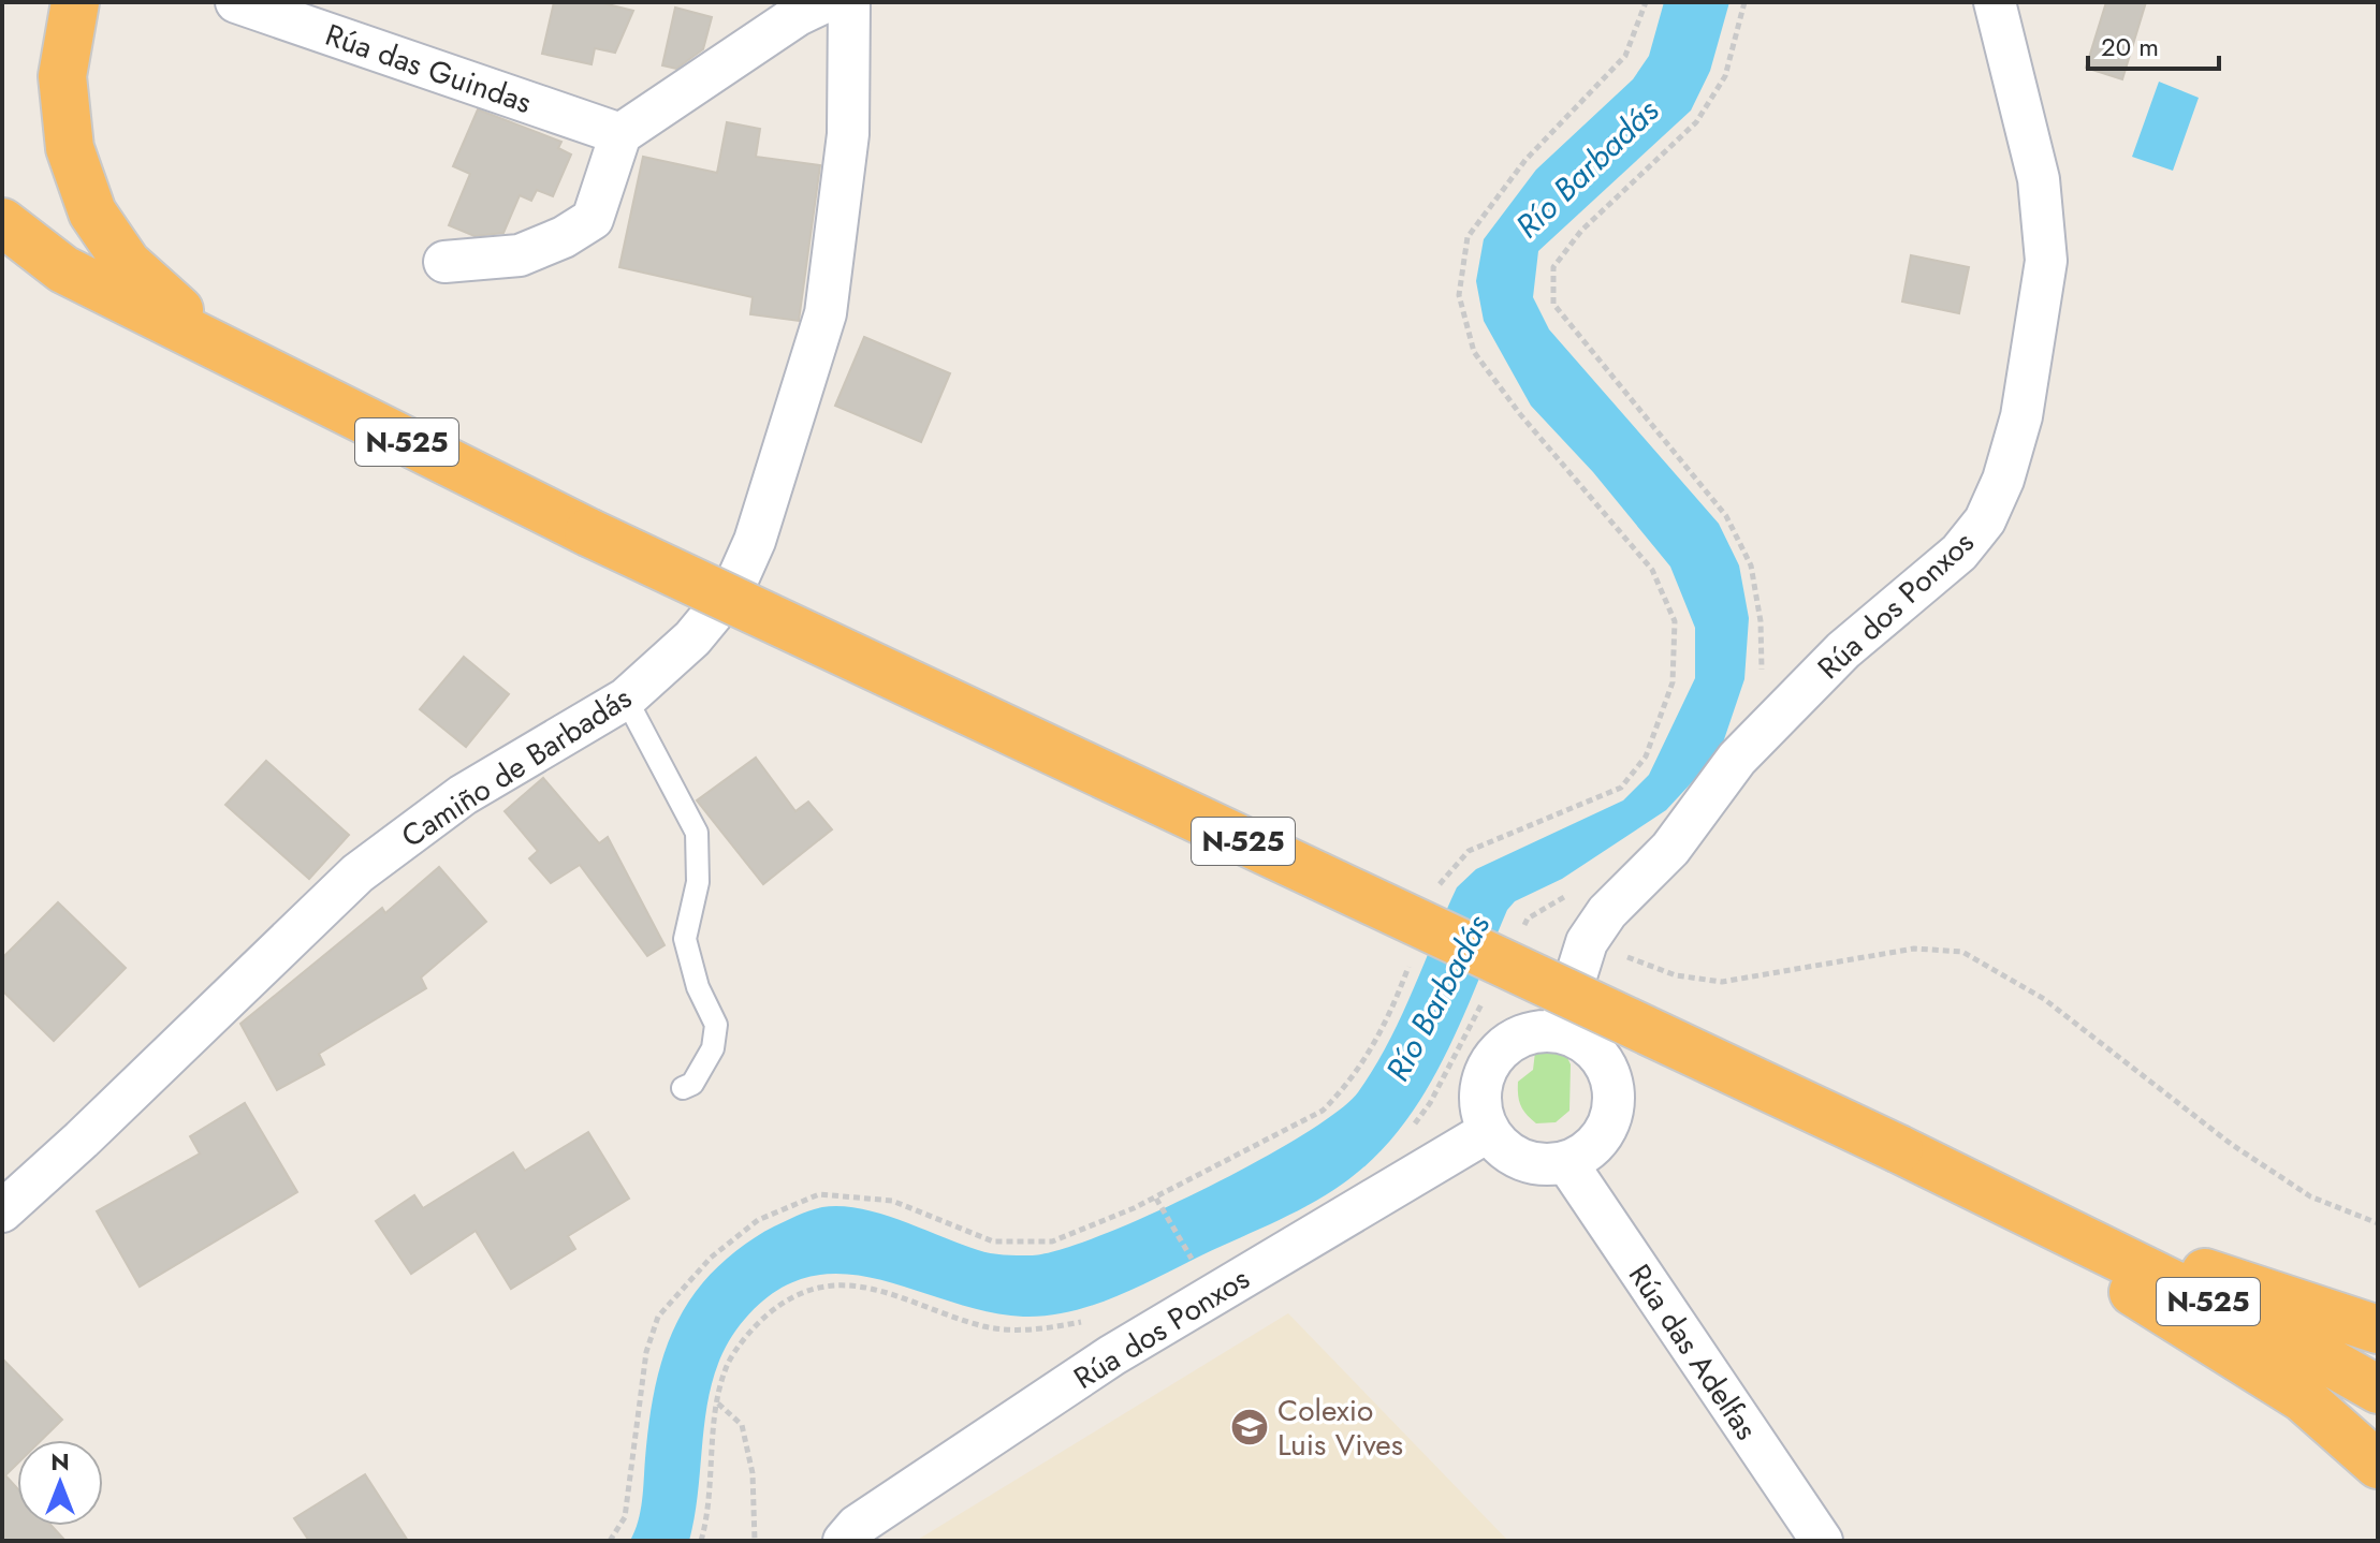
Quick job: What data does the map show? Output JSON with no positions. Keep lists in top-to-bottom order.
{
  "streets": {
    "highway": ["N-525"],
    "street": [
      "Rúa das Guindas",
      "Rúa dos Ponxos",
      "Camiño de Barbadás",
      "Rúa das Adelfas"
    ]
  },
  "crossings": [
    ["Rúa dos Ponxos", "Rúa das Adelfas"]
  ],
  "water": ["Río Barbadás"],
  "places": {
    "school or university": ["Colexio Luis Vives"]
  },
  "scale_bar": "20 m",
  "north": "top"
}
